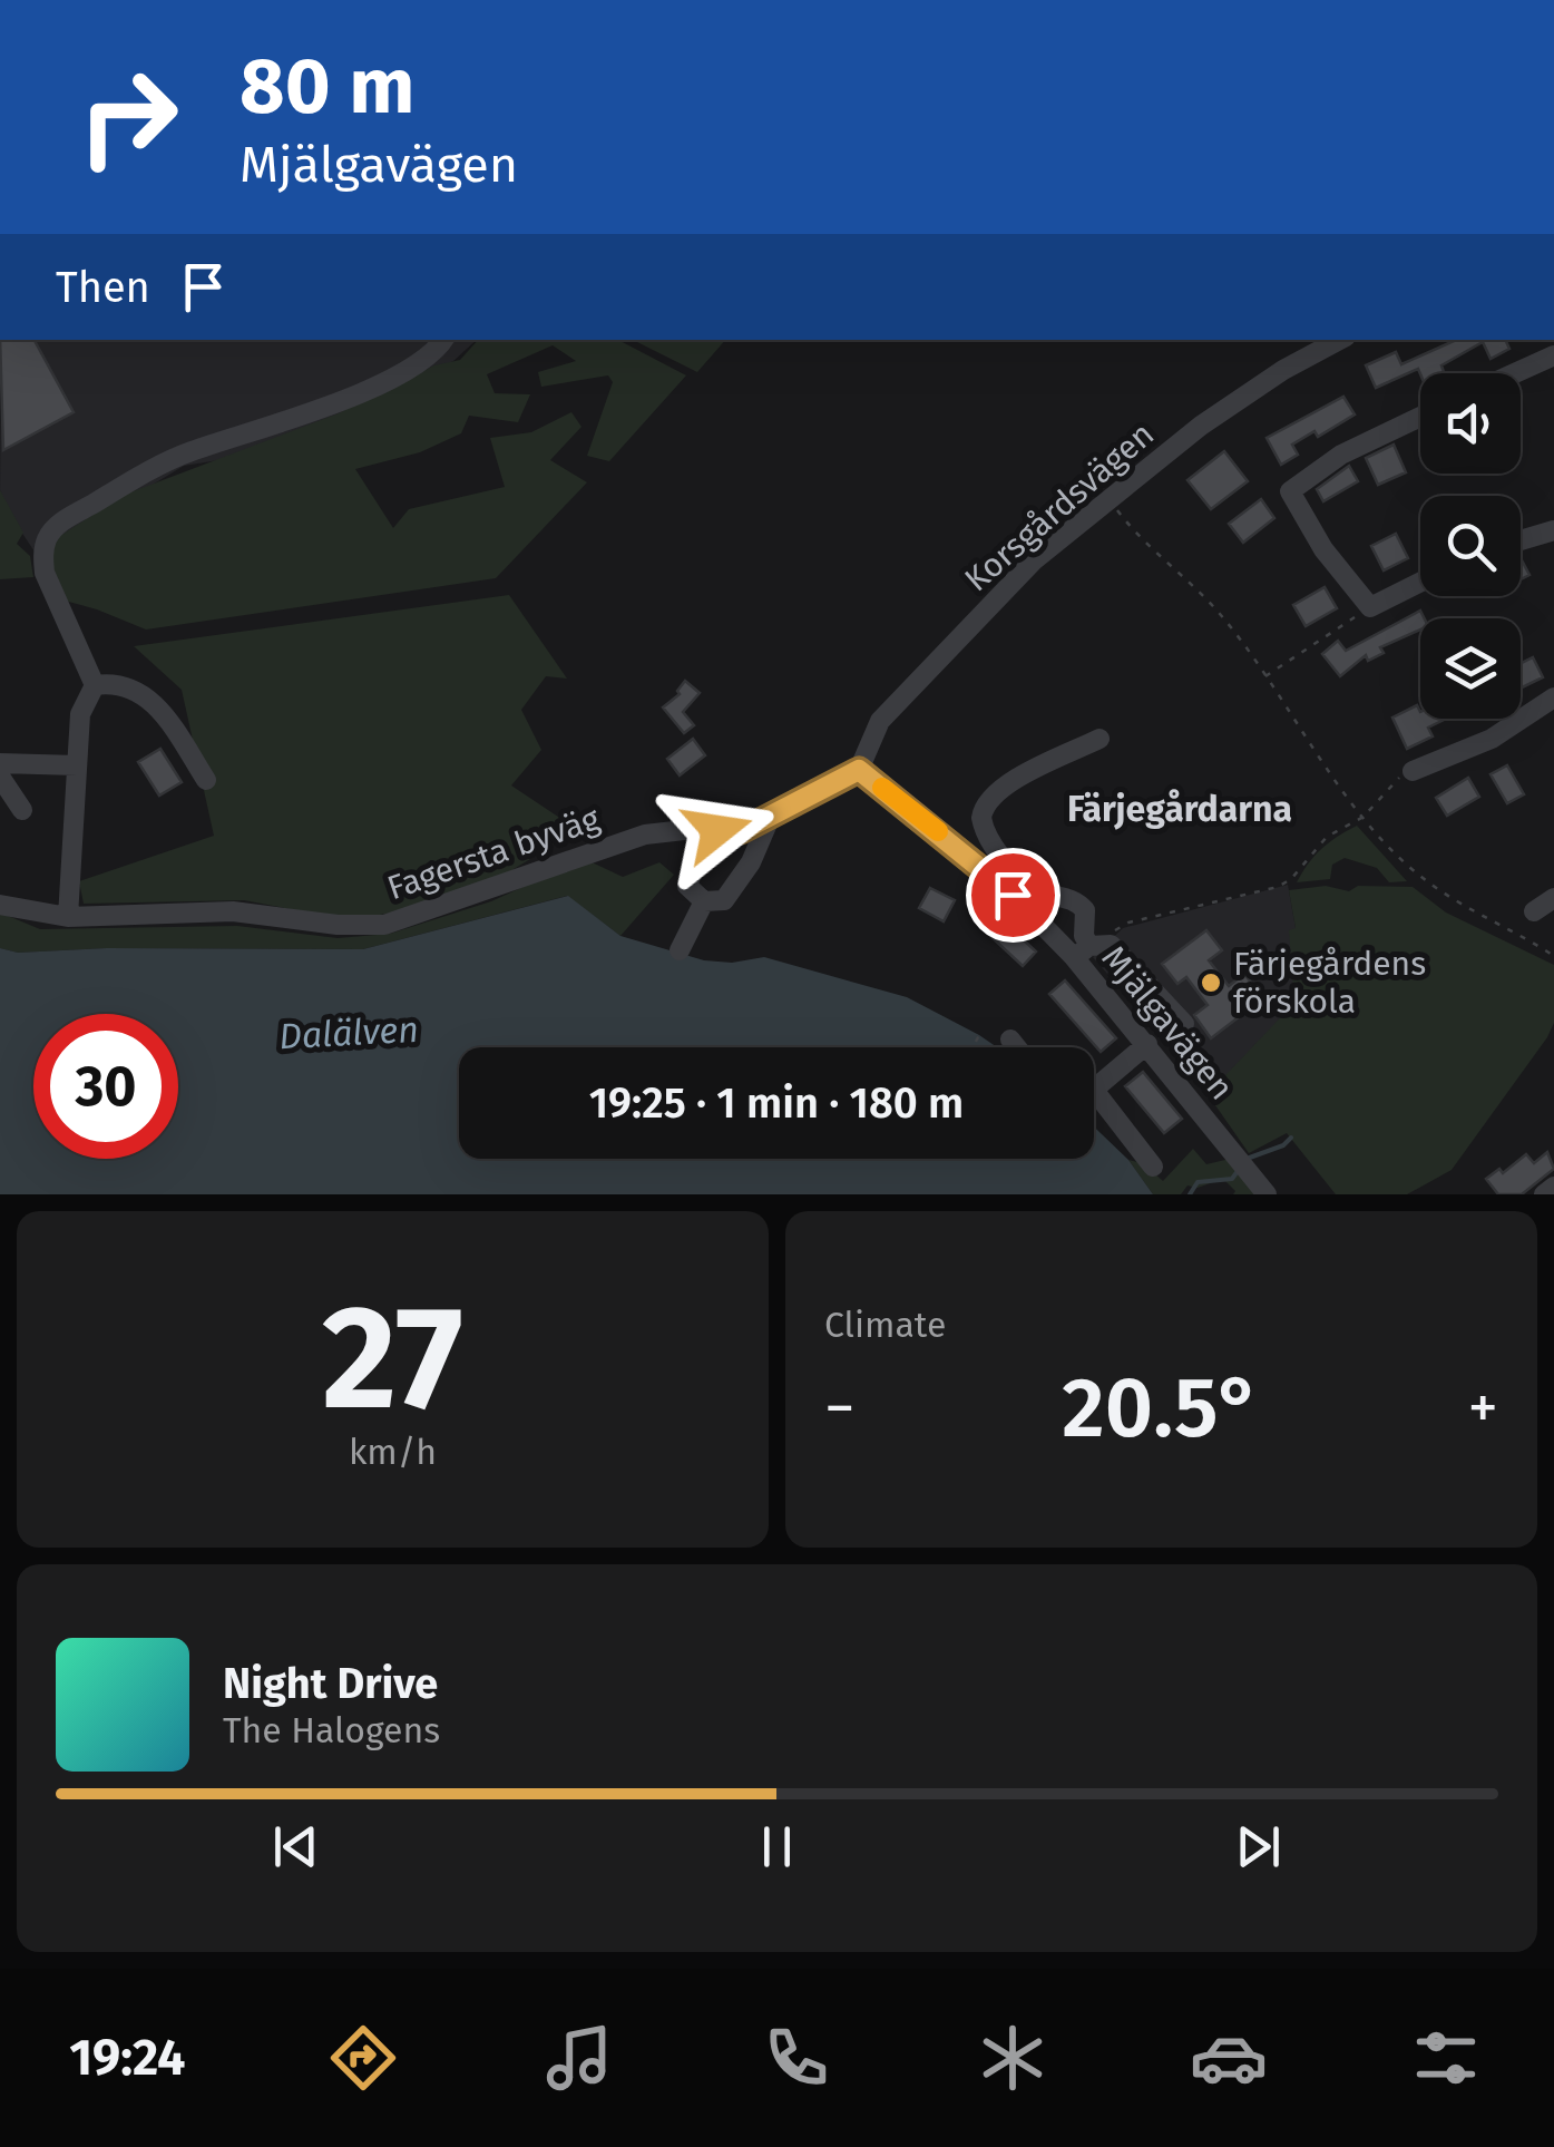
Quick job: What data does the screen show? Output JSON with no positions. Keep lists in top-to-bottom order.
{
  "streets": {
    "street": ["Korsgårdsvägen", "Fagersta byväg", "Mjälgavägen"]
  },
  "crossings": [
    ["Korsgårdsvägen", "Fagersta byväg"],
    ["Korsgårdsvägen", "Mjälgavägen"],
    ["Fagersta byväg", "Mjälgavägen"]
  ],
  "districts": ["Färjegårdarna"],
  "water": ["Dalälven"],
  "places": ["Färjegårdens förskola"],
  "page": {
    "turn": ["80 m", "Mjälgavägen"],
    "then": "Then",
    "limit": "30",
    "trip": "19:25 · 1 min · 180 m",
    "tile": [
      ["27", "km/h"],
      "Climate"
    ],
    "heat": ["−", "20.5°", "+"],
    "song": ["Night Drive", "The Halogens"],
    "tabs": "19:24"
  }
}
